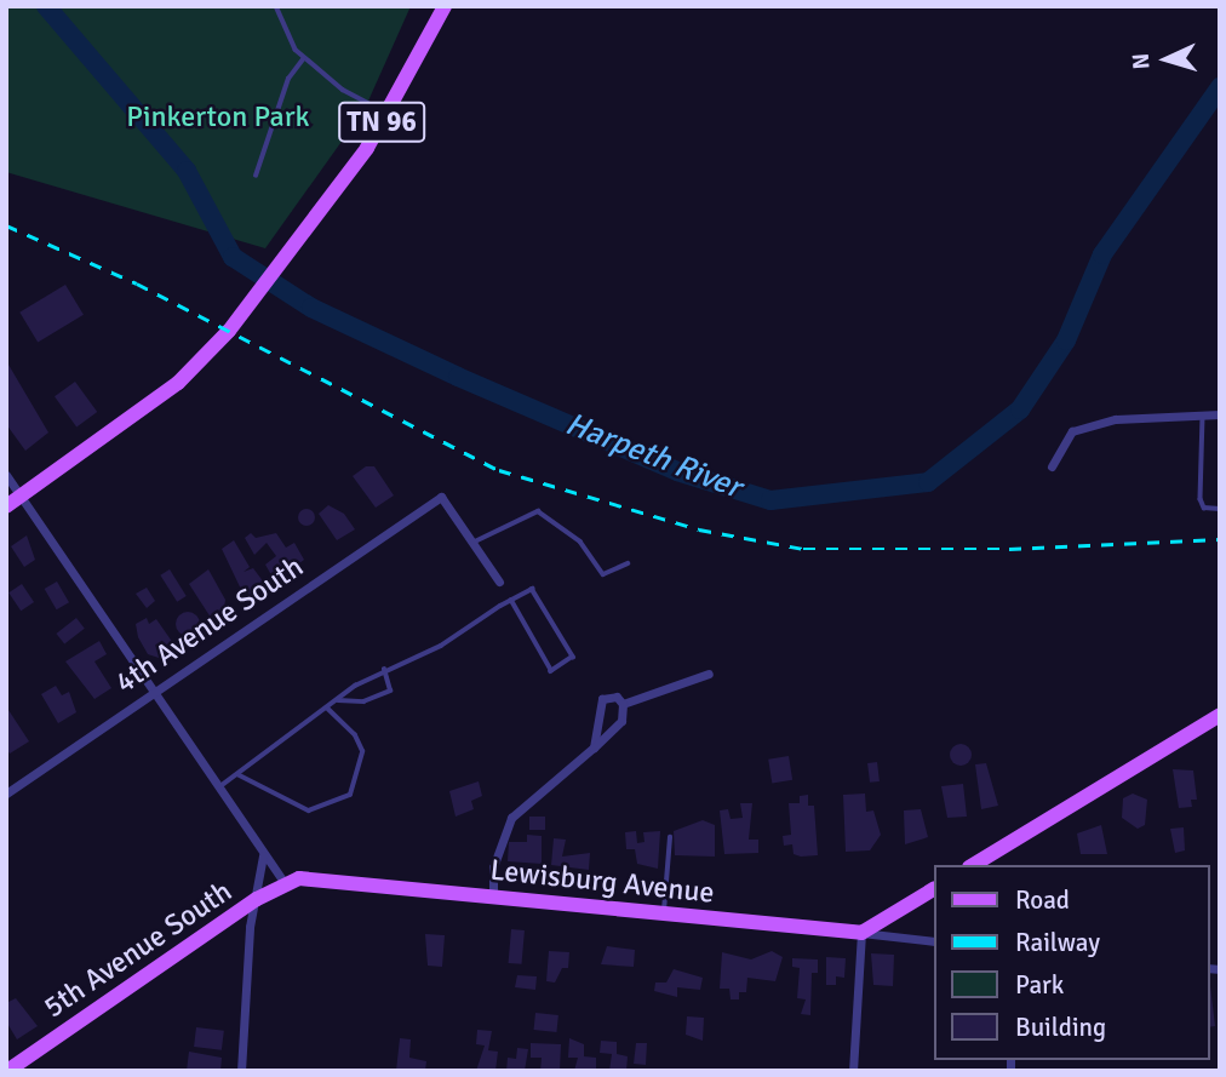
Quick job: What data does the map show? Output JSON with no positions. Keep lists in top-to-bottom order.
{
  "streets": {
    "main road": ["TN 96", "Lewisburg Avenue", "5th Avenue South"],
    "street": ["4th Avenue South"]
  },
  "crossings": [
    ["Lewisburg Avenue", "5th Avenue South"]
  ],
  "water": ["Harpeth River"],
  "parks": ["Pinkerton Park"],
  "legend": [
    "Road",
    "Railway",
    "Park",
    "Building"
  ],
  "north": "left"
}
